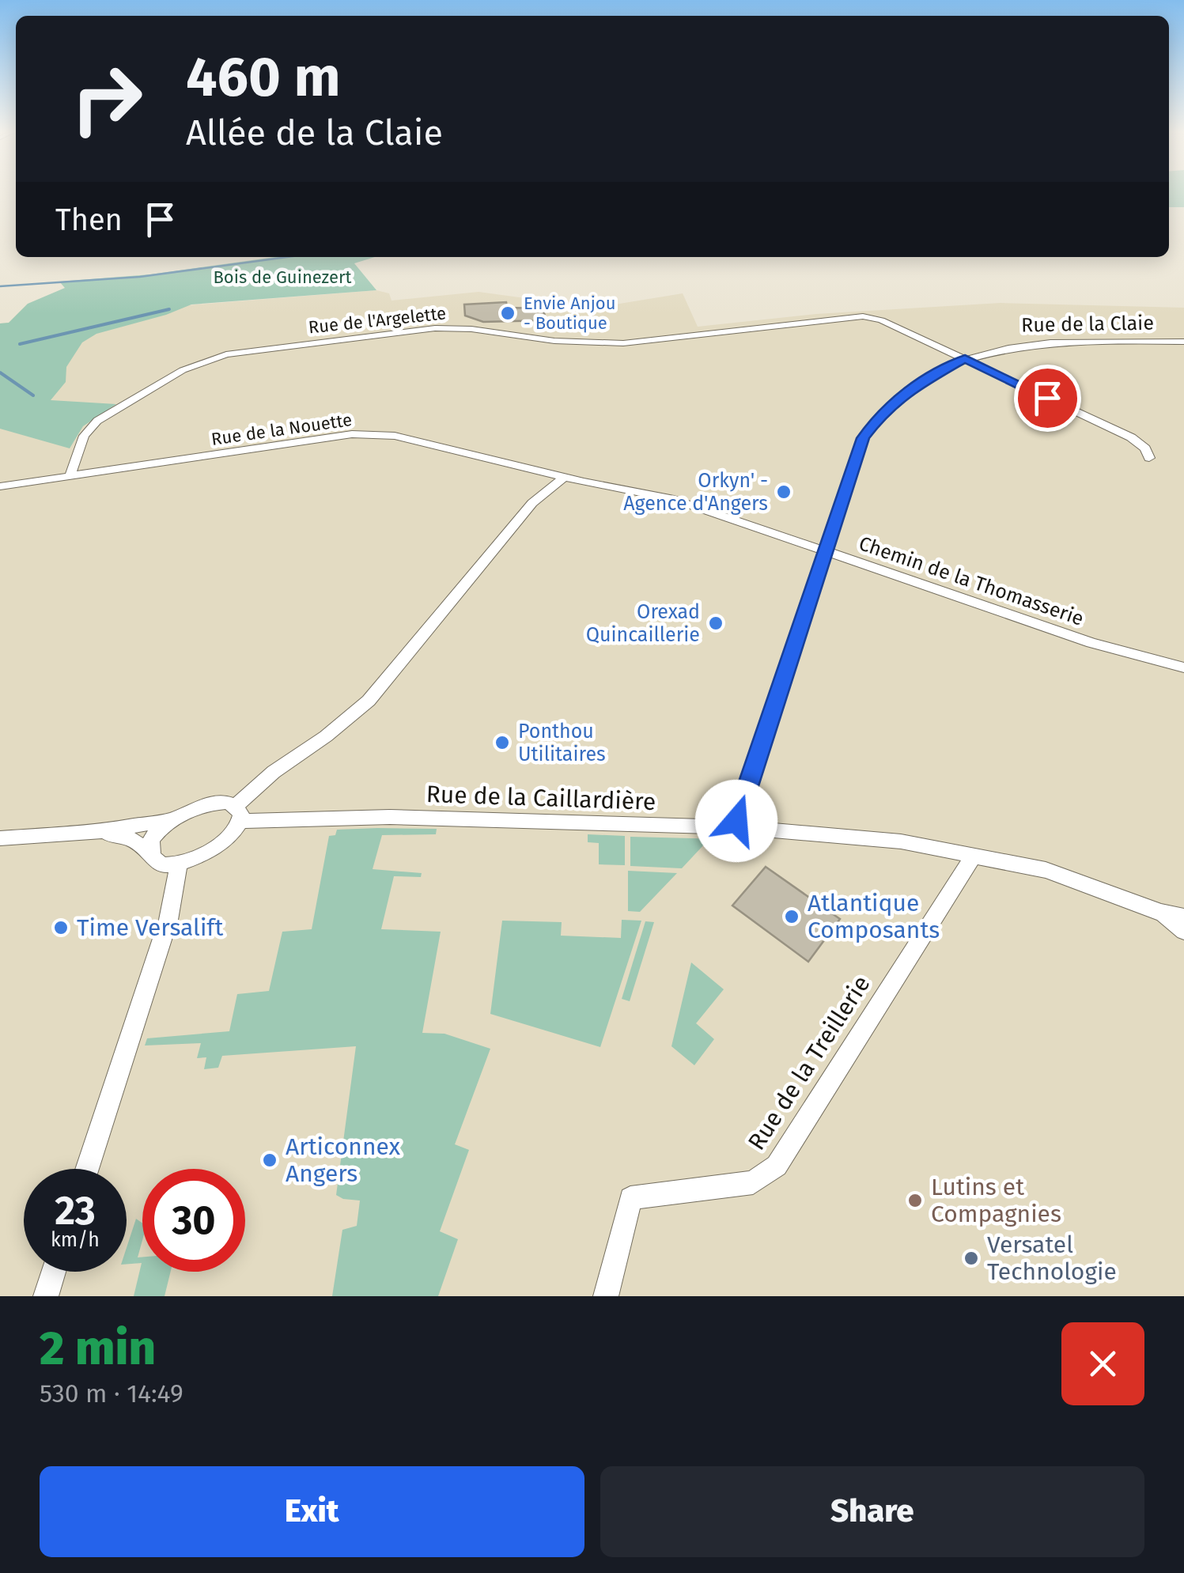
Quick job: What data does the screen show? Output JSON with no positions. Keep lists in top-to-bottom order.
{
  "streets": {
    "street": [
      "Rue de l'Argelette",
      "Rue de la Claie",
      "Rue de la Nouette",
      "Chemin de la Thomasserie",
      "Rue de la Caillardière",
      "Rue de la Treillerie"
    ]
  },
  "crossings": [
    ["Rue de l'Argelette", "Rue de la Claie"],
    ["Rue de l'Argelette", "Rue de la Nouette"],
    ["Rue de la Claie", "Chemin de la Thomasserie"],
    ["Rue de la Claie", "Rue de la Caillardière"],
    ["Rue de la Nouette", "Chemin de la Thomasserie"],
    ["Rue de la Caillardière", "Rue de la Treillerie"]
  ],
  "parks": ["Bois de Guinezert"],
  "places": [
    "Envie Anjou - Boutique",
    "Orkyn' - Agence d'Angers",
    "Orexad Quincaillerie",
    "Ponthou Utilitaires",
    "Atlantique Composants",
    "Time Versalift",
    "Articonnex Angers",
    "Lutins et Compagnies",
    "Versatel Technologie"
  ],
  "page": {
    "turn": ["460 m", "Allée de la Claie"],
    "then": "Then",
    "speed": "23 km/h",
    "limit": "30",
    "heading": ["2 min", "530 m · 14:49"],
    "buttons": ["Exit", "Share"]
  }
}
